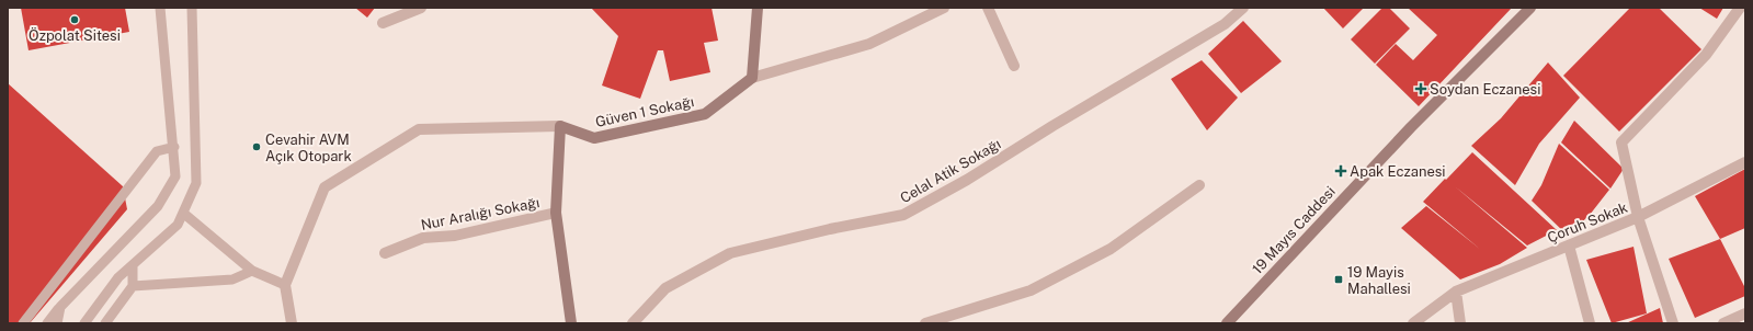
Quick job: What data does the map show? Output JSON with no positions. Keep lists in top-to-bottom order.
{
  "streets": {
    "street": [
      "Güven 1 Sokağı",
      "Celal Atik Sokağı",
      "Nur Aralığı Sokağı",
      "Çoruh Sokak",
      "19 Mayıs Caddesi"
    ]
  },
  "places": {
    "other": ["Özpolat Sitesi", "Cevahir AVM Açık Otopark"],
    "health": ["Soydan Eczanesi", "Apak Eczanesi"],
    "transit": ["19 Mayis Mahallesi"]
  }
}
